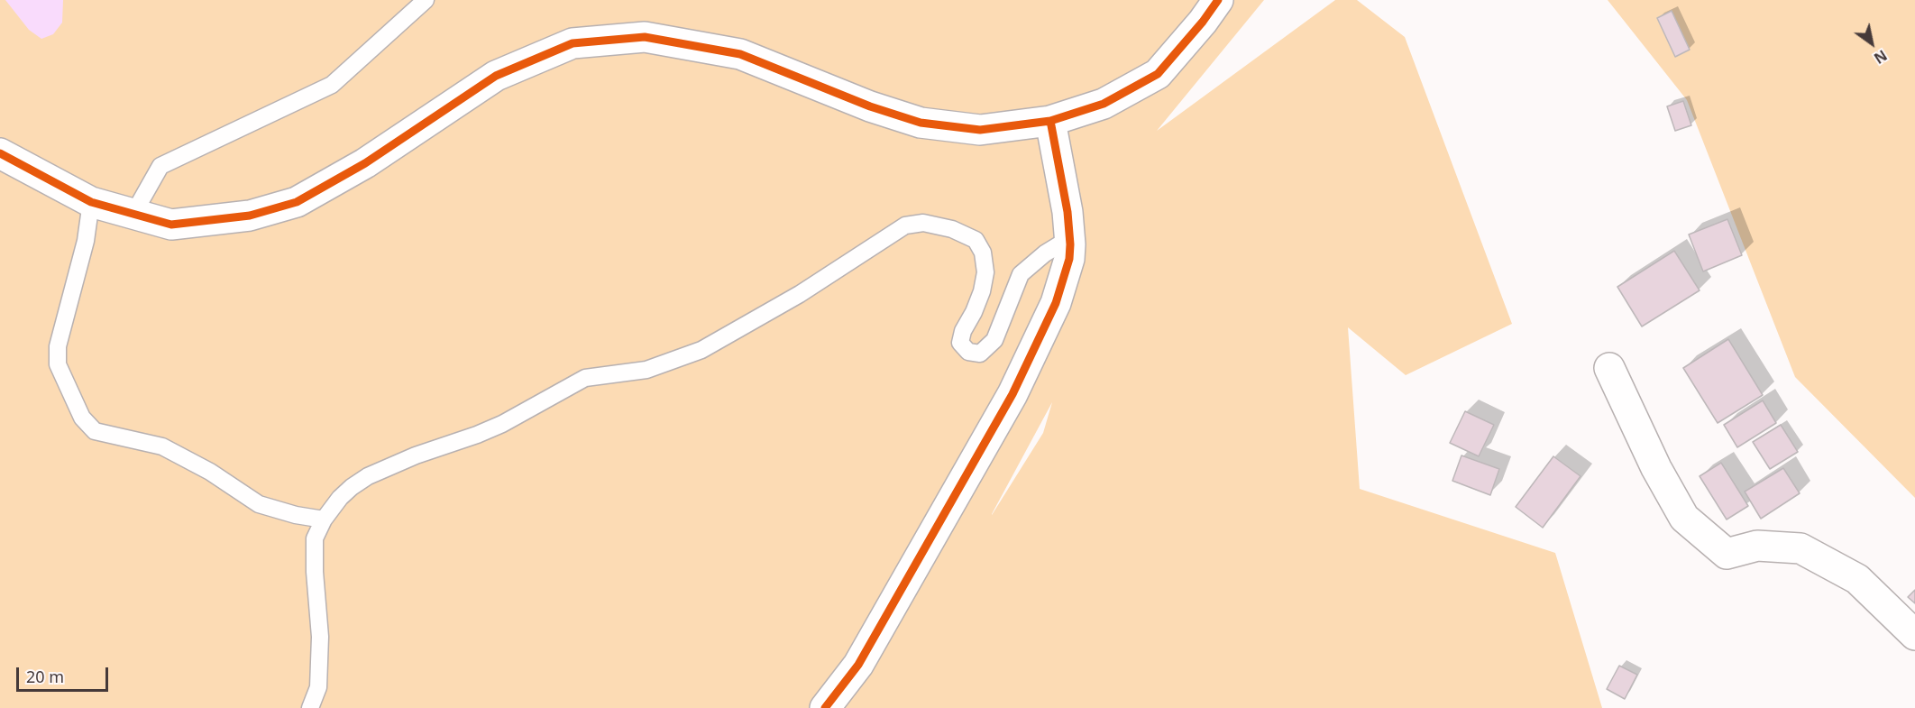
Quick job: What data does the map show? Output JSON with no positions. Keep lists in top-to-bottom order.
{
  "scale_bar": "20 m",
  "north": "bottom right"
}
